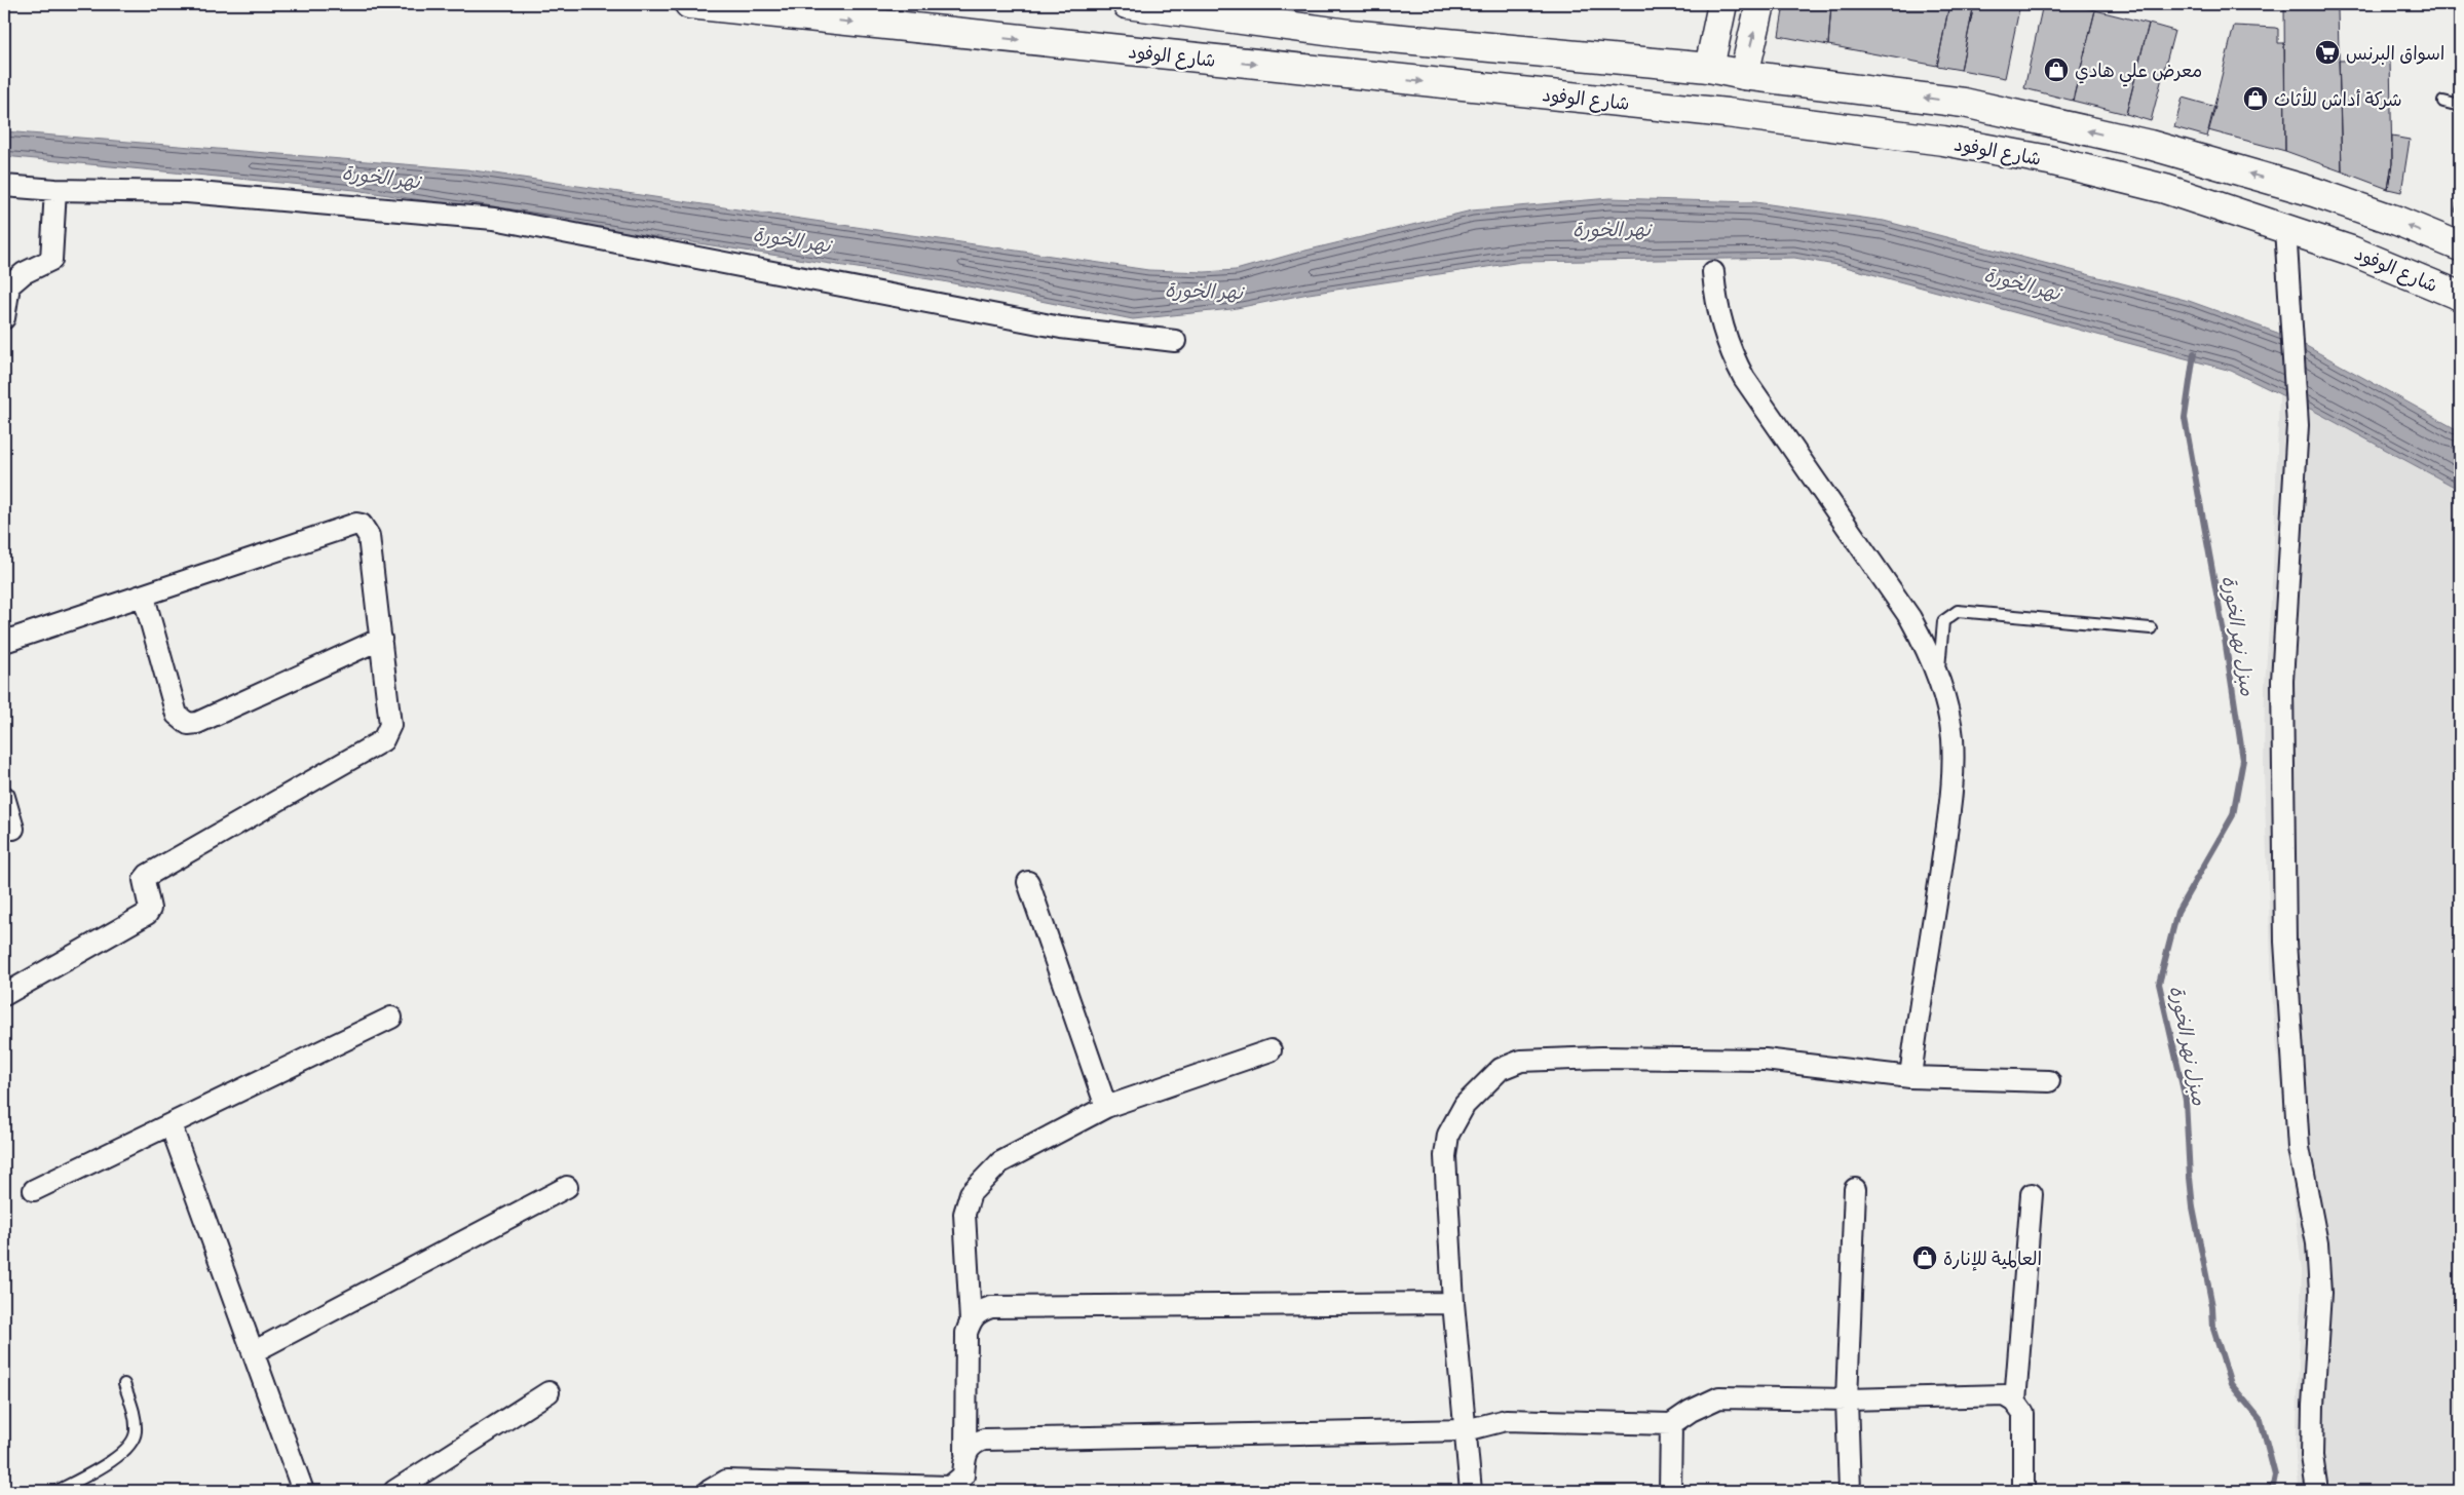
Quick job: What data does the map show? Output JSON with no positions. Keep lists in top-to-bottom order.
{
  "streets": {
    "main road": ["شارع الوفود"]
  },
  "water": ["نهر الخورة", "مبزل نهر الخورة"],
  "places": {
    "supermarket": ["اسواق البرنس"],
    "shop": ["معرض علي هادي", "شركة أداش للأثاث", "العالمية للإنارة"]
  }
}
